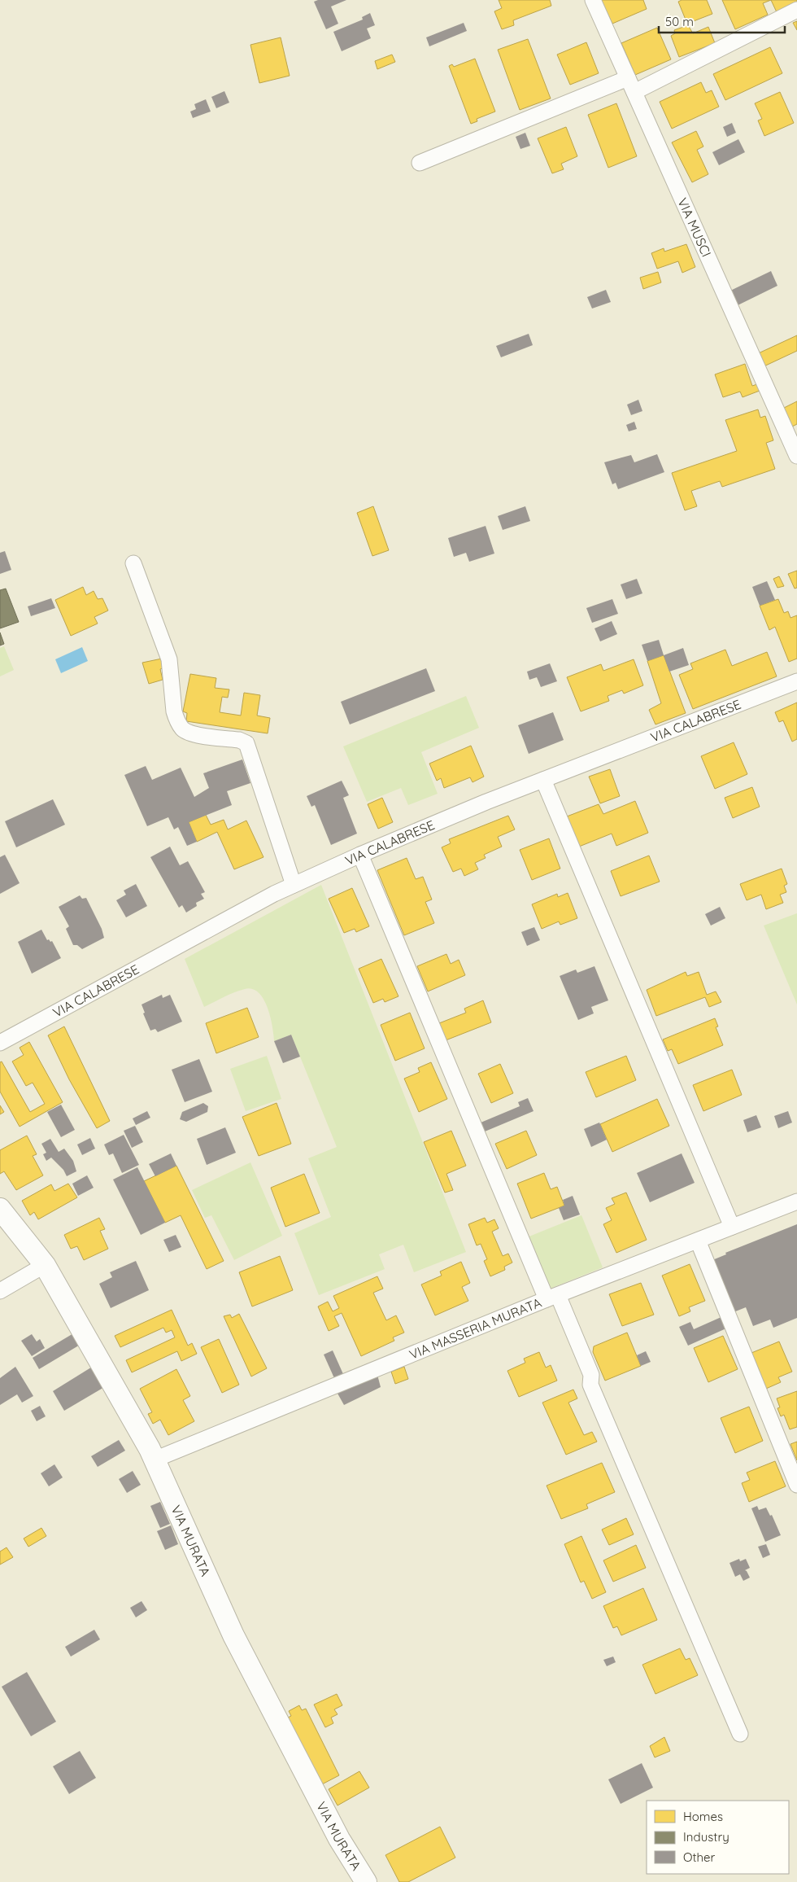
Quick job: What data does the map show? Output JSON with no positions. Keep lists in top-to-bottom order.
{
  "streets": {
    "street": [
      "VIA MUSCI",
      "VIA CALABRESE",
      "VIA MASSERIA MURATA",
      "VIA MURATA"
    ]
  },
  "crossings": [
    ["VIA MASSERIA MURATA", "VIA MURATA"]
  ],
  "legend": ["Homes", "Industry", "Other"],
  "scale_bar": "50 m"
}
